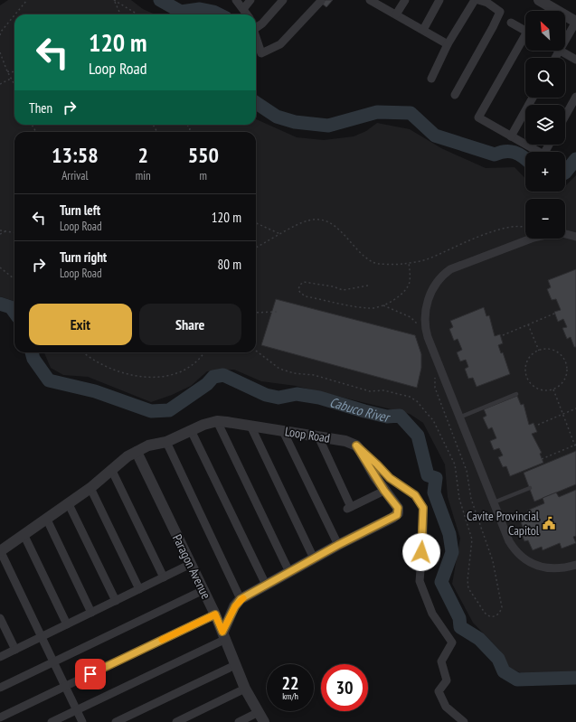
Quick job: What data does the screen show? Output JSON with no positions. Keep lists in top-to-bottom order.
{
  "streets": {
    "street": ["Loop Road", "Paragon Avenue"]
  },
  "crossings": [
    ["Loop Road", "Paragon Avenue"]
  ],
  "water": ["Cabuco River"],
  "places": {
    "public building": ["Cavite Provincial Capitol"]
  },
  "north": "top left",
  "page": {
    "map_buttons": ["+", "−"],
    "turn": ["120 m", "Loop Road"],
    "then": "Then",
    "eta": [
      "13:58",
      "Arrival",
      "2",
      "min",
      "550",
      "m"
    ],
    "list": [
      {
        "name": "Turn left",
        "note": "Loop Road",
        "value": "120 m"
      },
      {
        "name": "Turn right",
        "note": "Loop Road",
        "value": "80 m"
      }
    ],
    "buttons": ["Exit", "Share"],
    "speed": "22 km/h",
    "limit": "30"
  }
}
